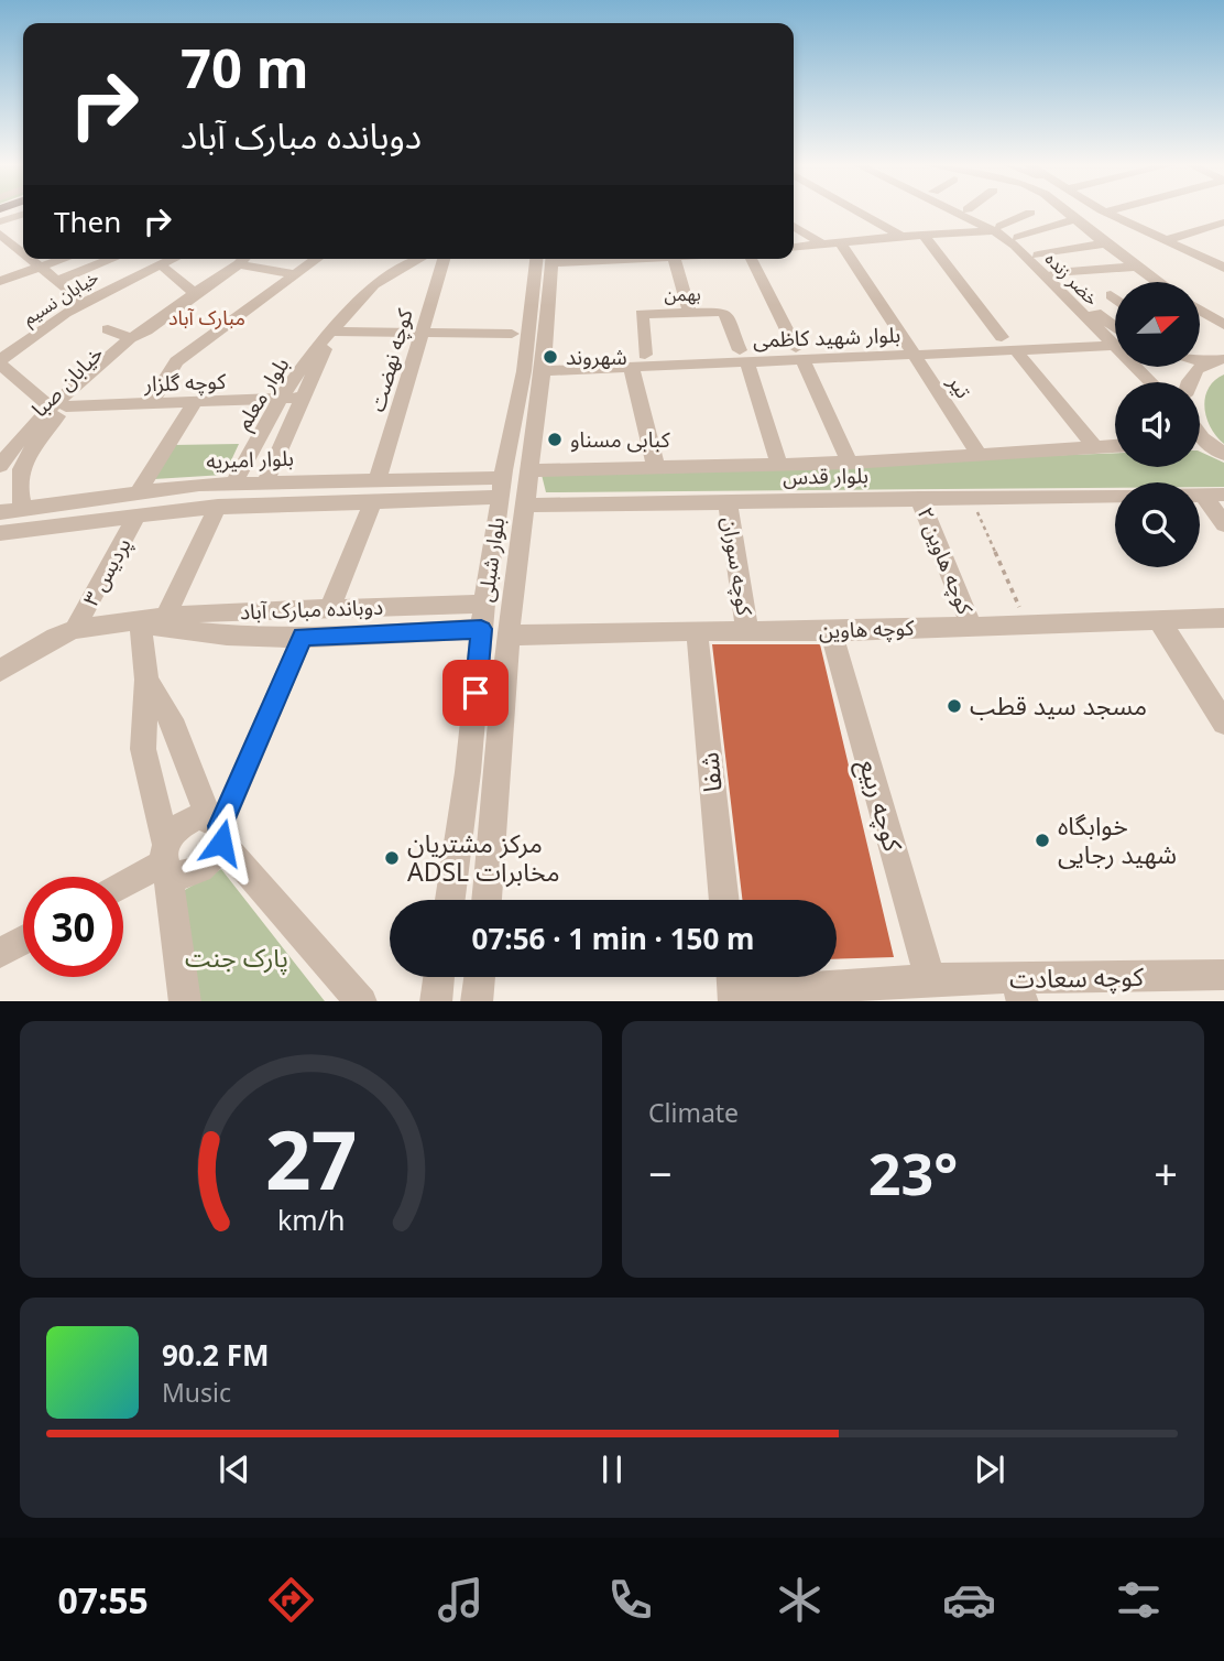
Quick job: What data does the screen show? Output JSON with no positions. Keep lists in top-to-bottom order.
{
  "streets": {
    "street": [
      "خضر زنده",
      "بهمن",
      "خیابان نسیم",
      "بلوار شهید کاظمی",
      "کوچه نهضت",
      "خیابان صبا",
      "کوچه گلزار",
      "تیر",
      "بلوار معلم",
      "بلوار امیریه",
      "بلوار قدس",
      "بلوار شبلی",
      "کوچه هاوین ۲",
      "کوچه سوران",
      "پردیس ۳",
      "دوبانده مبارک آباد",
      "کوچه هاوین",
      "شفا",
      "کوچه ربیع",
      "کوچه سعادت"
    ]
  },
  "crossings": [
    ["خضر زنده", "بلوار شهید کاظمی"],
    ["بهمن", "بلوار شهید کاظمی"],
    ["بلوار شهید کاظمی", "تیر"],
    ["بلوار شهید کاظمی", "بلوار شبلی"],
    ["کوچه نهضت", "بلوار امیریه"],
    ["کوچه نهضت", "دوبانده مبارک آباد"],
    ["خیابان صبا", "کوچه گلزار"],
    ["خیابان صبا", "بلوار امیریه"],
    ["کوچه گلزار", "بلوار معلم"],
    ["تیر", "بلوار قدس"],
    ["بلوار معلم", "بلوار امیریه"],
    ["بلوار امیریه", "بلوار شبلی"],
    ["بلوار امیریه", "پردیس ۳"],
    ["بلوار قدس", "بلوار شبلی"],
    ["بلوار قدس", "کوچه هاوین ۲"],
    ["بلوار قدس", "کوچه سوران"],
    ["بلوار شبلی", "دوبانده مبارک آباد"],
    ["بلوار شبلی", "کوچه هاوین"],
    ["کوچه هاوین ۲", "کوچه هاوین"],
    ["کوچه سوران", "کوچه هاوین"],
    ["پردیس ۳", "دوبانده مبارک آباد"],
    ["کوچه هاوین", "شفا"],
    ["کوچه هاوین", "کوچه ربیع"],
    ["کوچه ربیع", "کوچه سعادت"]
  ],
  "districts": ["مبارک آباد"],
  "parks": ["پارک جنت"],
  "places": [
    "شهروند",
    "کبابی مسناو",
    "مسجد سید قطب",
    "خوابگاه شهید رجایی",
    "مرکز مشتریان ADSL مخابرات"
  ],
  "north": "right",
  "page": {
    "turn": ["70 m", "دوبانده مبارک آباد"],
    "then": "Then",
    "limit": "30",
    "trip": "07:56 · 1 min · 150 m",
    "tile": "Climate",
    "heat": ["−", "23°", "+"],
    "song": ["90.2 FM", "Music"],
    "tabs": "07:55",
    "gauge": ["27", "km/h"]
  }
}
